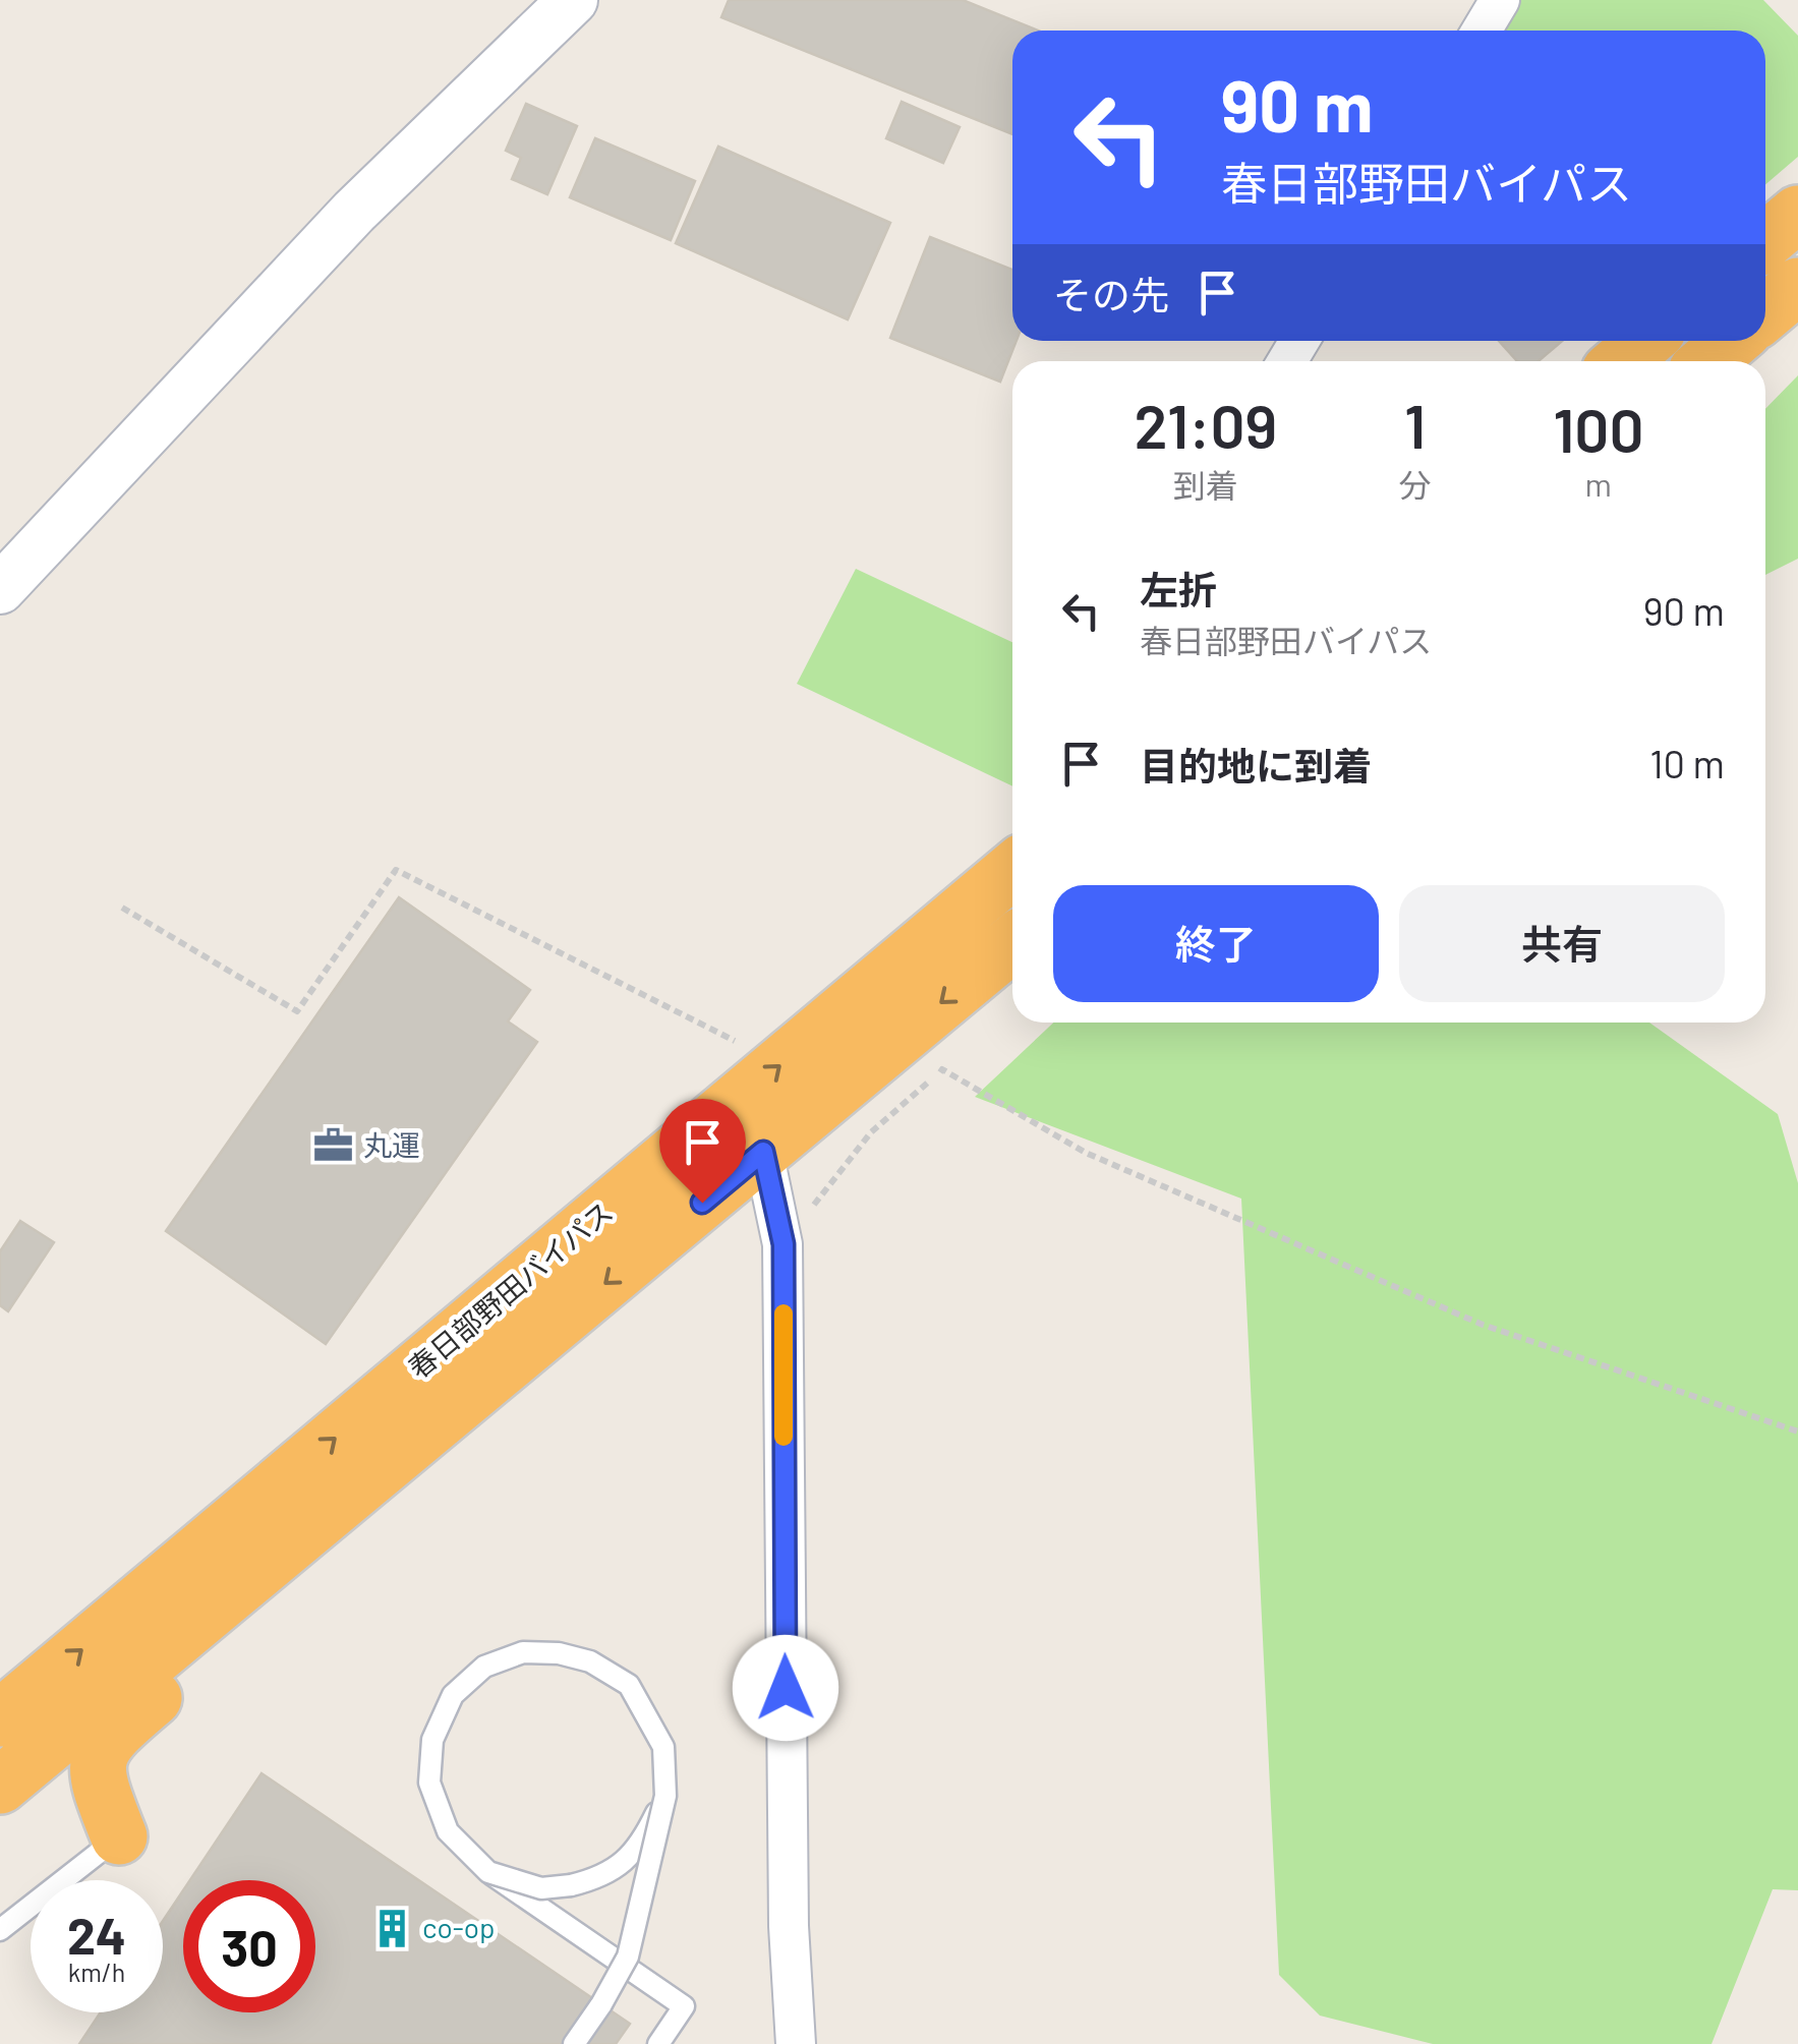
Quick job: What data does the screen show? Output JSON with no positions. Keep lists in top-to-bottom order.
{
  "streets": {
    "highway": ["春日部野田バイパス"]
  },
  "places": {
    "office": ["丸運"],
    "building": ["co-op"]
  },
  "page": {
    "turn": ["90 m", "春日部野田バイパス"],
    "then": "その先",
    "eta": [
      "21:09",
      "到着",
      "1",
      "分",
      "100",
      "m"
    ],
    "list": [
      {
        "name": "左折",
        "note": "春日部野田バイパス",
        "value": "90 m"
      },
      {
        "name": "目的地に到着",
        "value": "10 m"
      }
    ],
    "buttons": ["終了", "共有"],
    "speed": "24 km/h",
    "limit": "30"
  }
}
